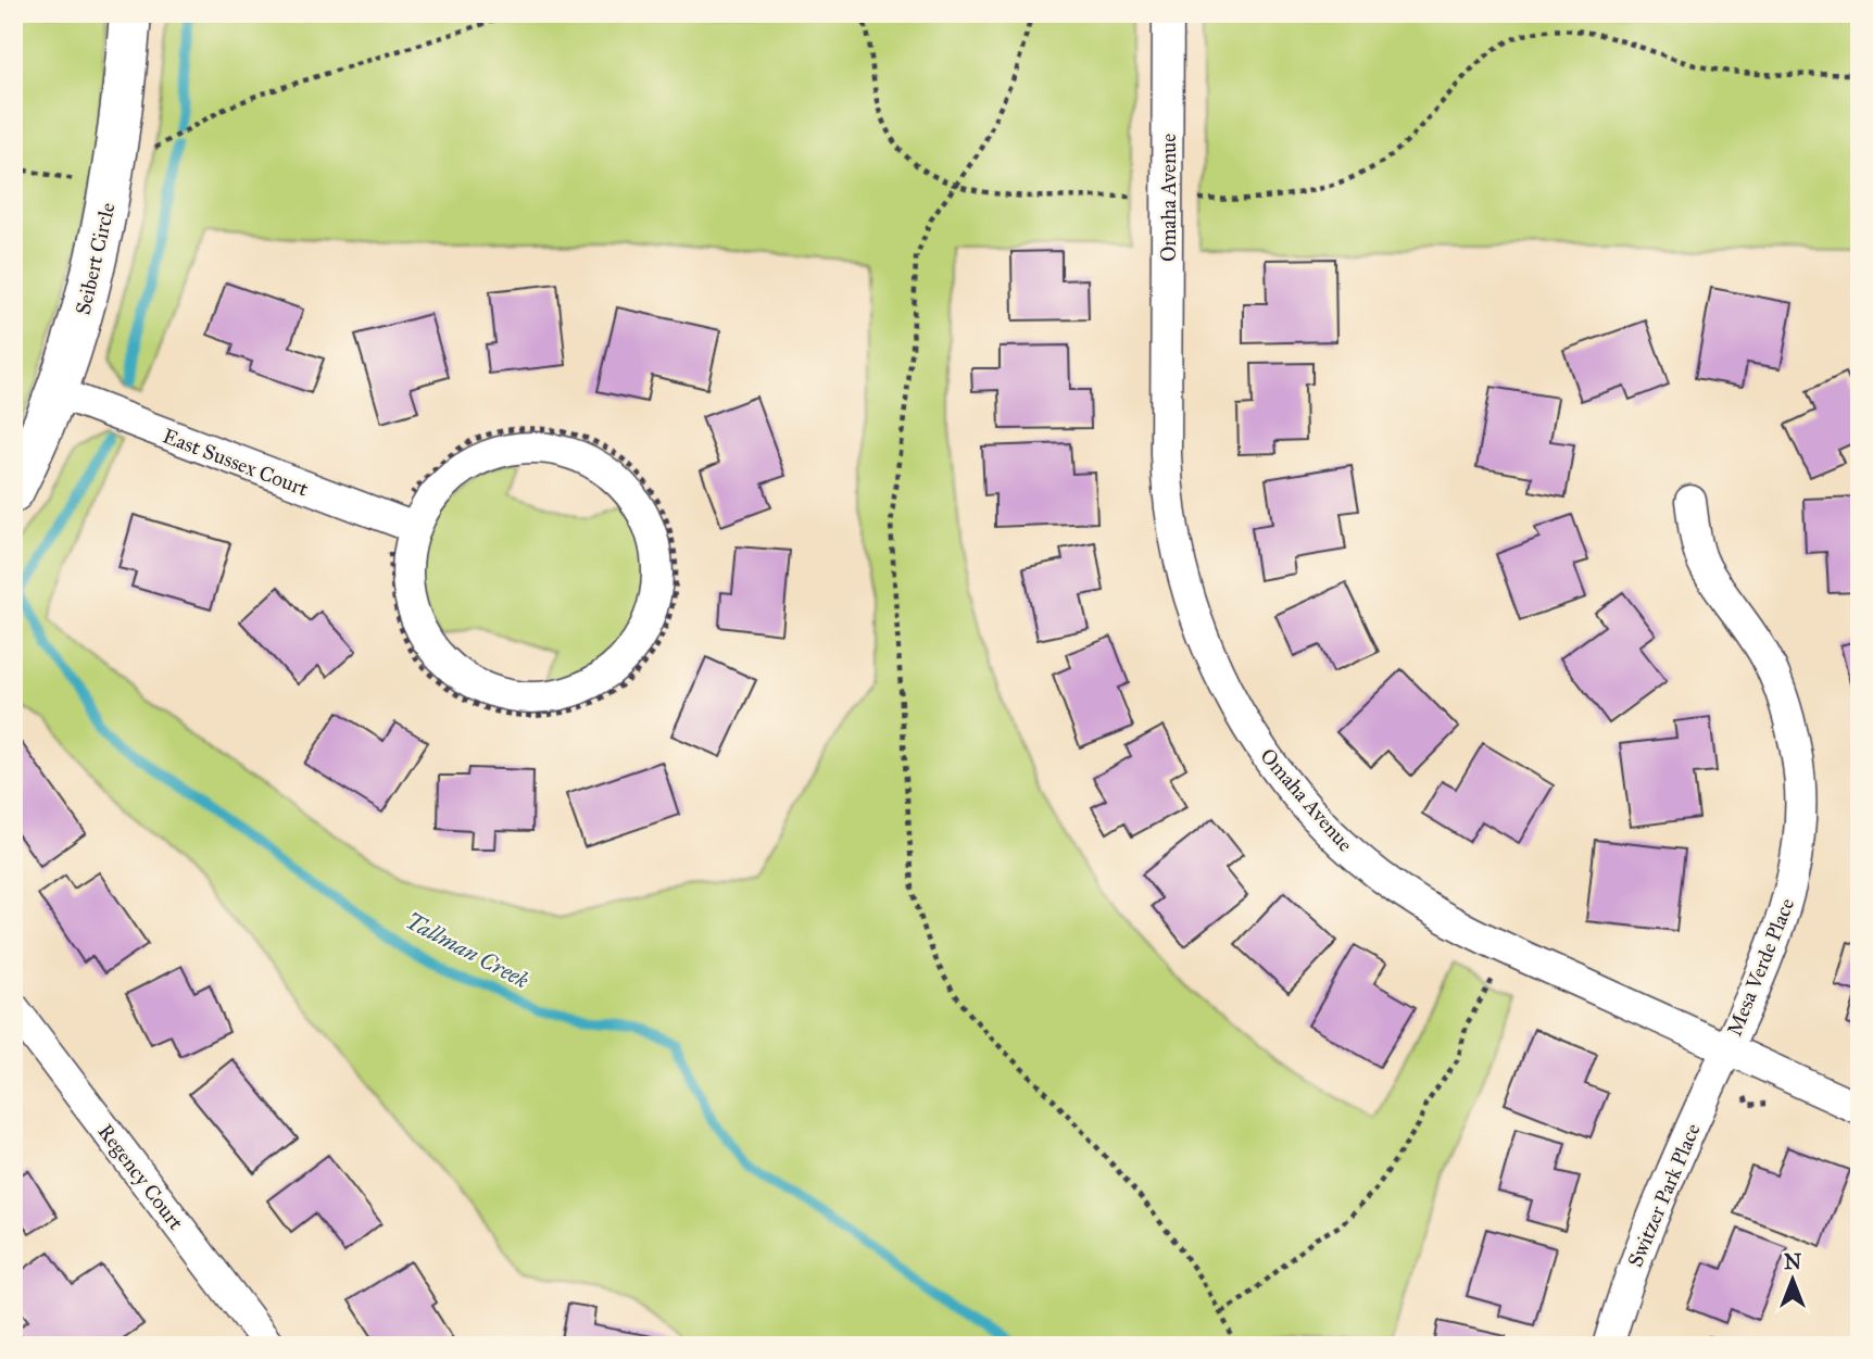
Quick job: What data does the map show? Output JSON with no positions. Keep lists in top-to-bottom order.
{
  "streets": {
    "street": [
      "Omaha Avenue",
      "Seibert Circle",
      "East Sussex Court",
      "Mesa Verde Place",
      "Regency Court",
      "Switzer Park Place"
    ]
  },
  "crossings": [
    ["Omaha Avenue", "Mesa Verde Place"],
    ["Omaha Avenue", "Switzer Park Place"],
    ["Seibert Circle", "East Sussex Court"],
    ["Mesa Verde Place", "Switzer Park Place"]
  ],
  "water": ["Tallman Creek"],
  "north": "top"
}
